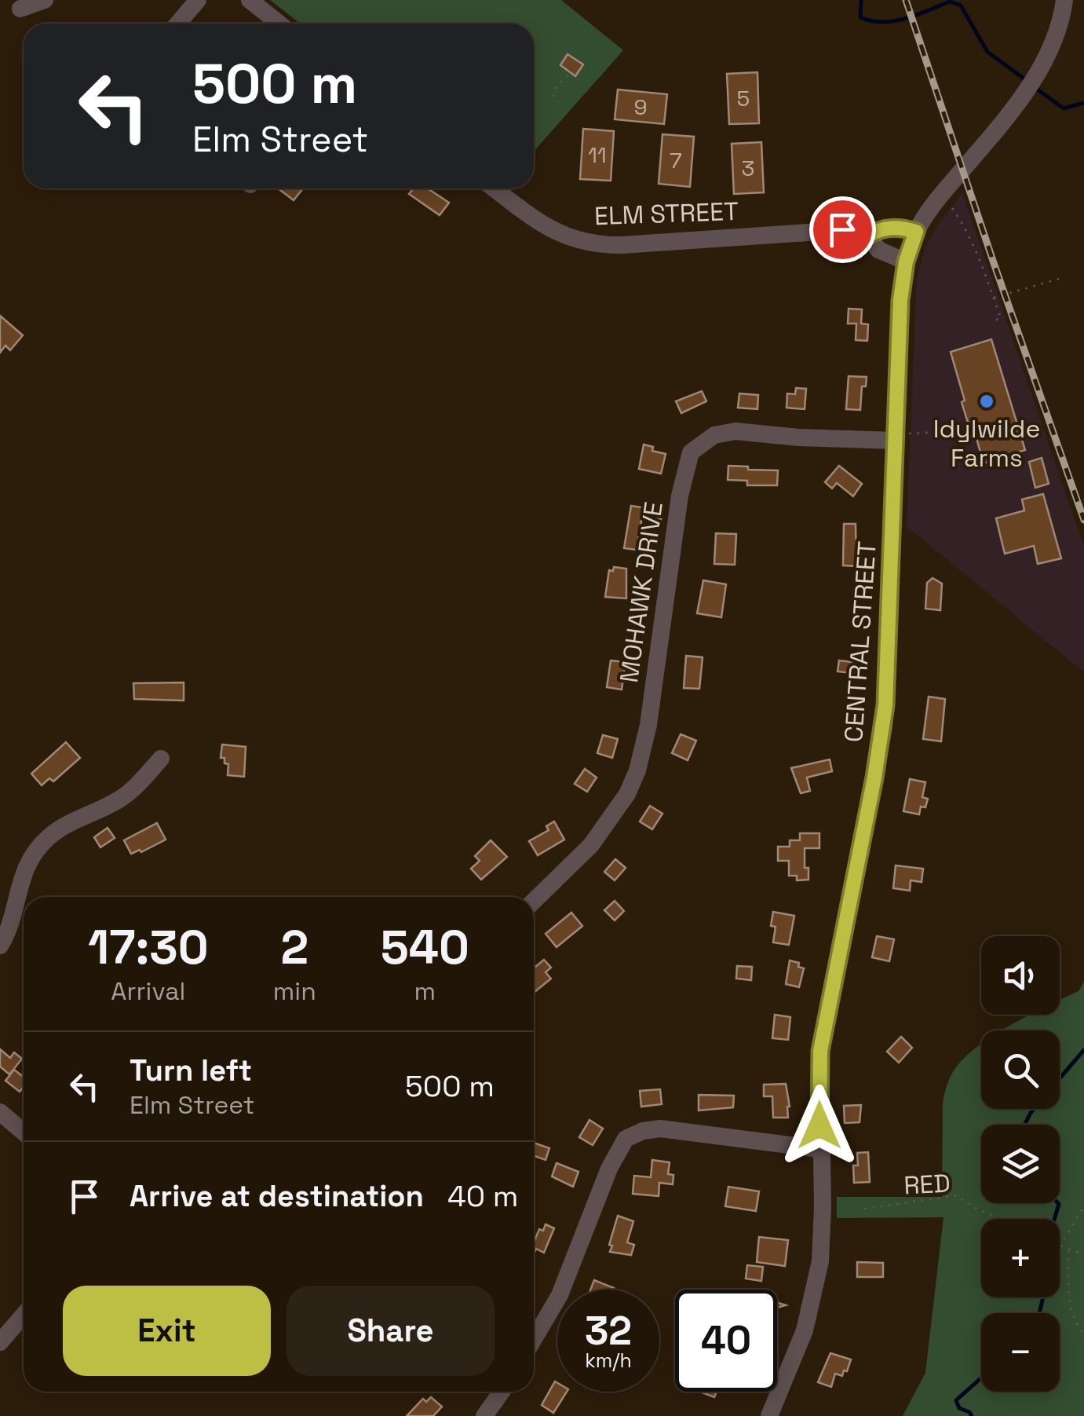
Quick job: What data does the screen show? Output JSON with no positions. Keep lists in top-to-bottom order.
{
  "streets": {
    "street": ["ELM STREET", "MOHAWK DRIVE", "CENTRAL STREET"],
    "path": ["RED"]
  },
  "crossings": [
    ["ELM STREET", "CENTRAL STREET"],
    ["MOHAWK DRIVE", "CENTRAL STREET"]
  ],
  "places": ["Idylwilde Farms"],
  "house_numbers": [
    "5",
    "9",
    "11",
    "7",
    "3"
  ],
  "page": {
    "turn": ["500 m", "Elm Street"],
    "eta": [
      "17:30",
      "Arrival",
      "2",
      "min",
      "540",
      "m"
    ],
    "map_buttons": ["+", "−"],
    "list": [
      {
        "name": "Turn left",
        "note": "Elm Street",
        "value": "500 m"
      },
      {
        "name": "Arrive at destination",
        "value": "40 m"
      }
    ],
    "buttons": ["Exit", "Share"],
    "speed": "32 km/h",
    "limit": "40"
  }
}
